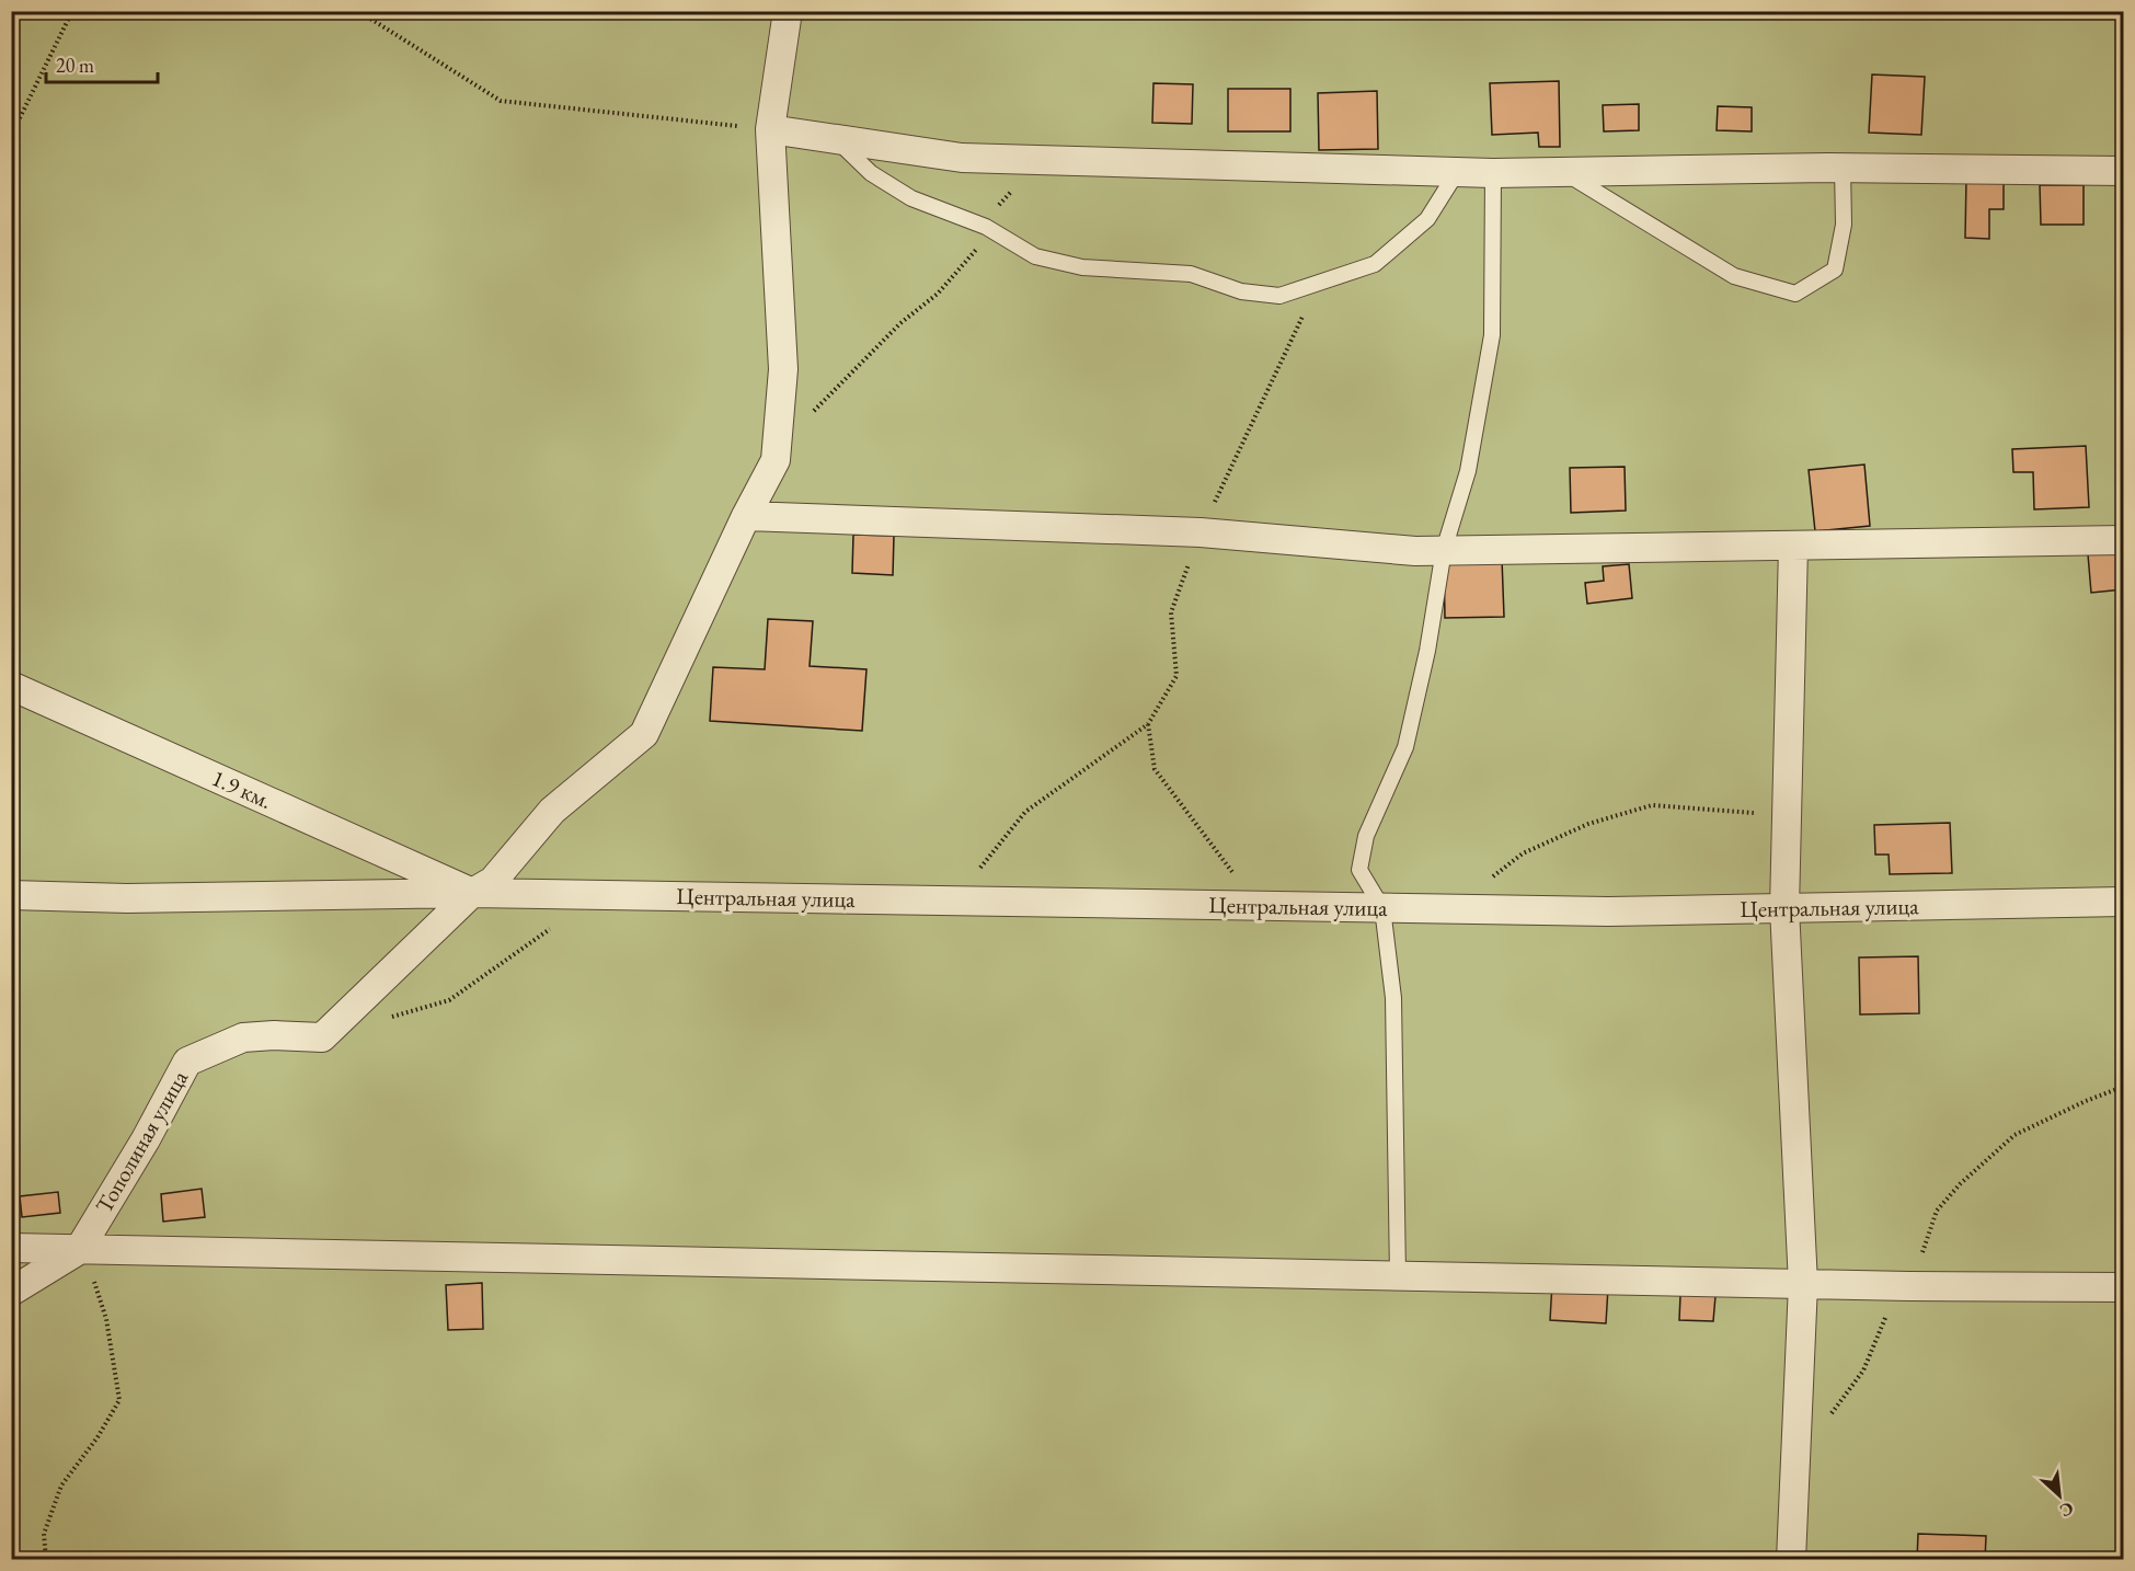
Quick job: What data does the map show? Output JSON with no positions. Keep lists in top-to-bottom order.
{
  "streets": {
    "street": ["1.9 км.", "Центральная улица", "Тополиная улица"]
  },
  "crossings": [
    ["1.9 км.", "Центральная улица"],
    ["1.9 км.", "Тополиная улица"],
    ["Центральная улица", "Тополиная улица"]
  ],
  "scale_bar": "20 m",
  "north": "bottom right"
}
